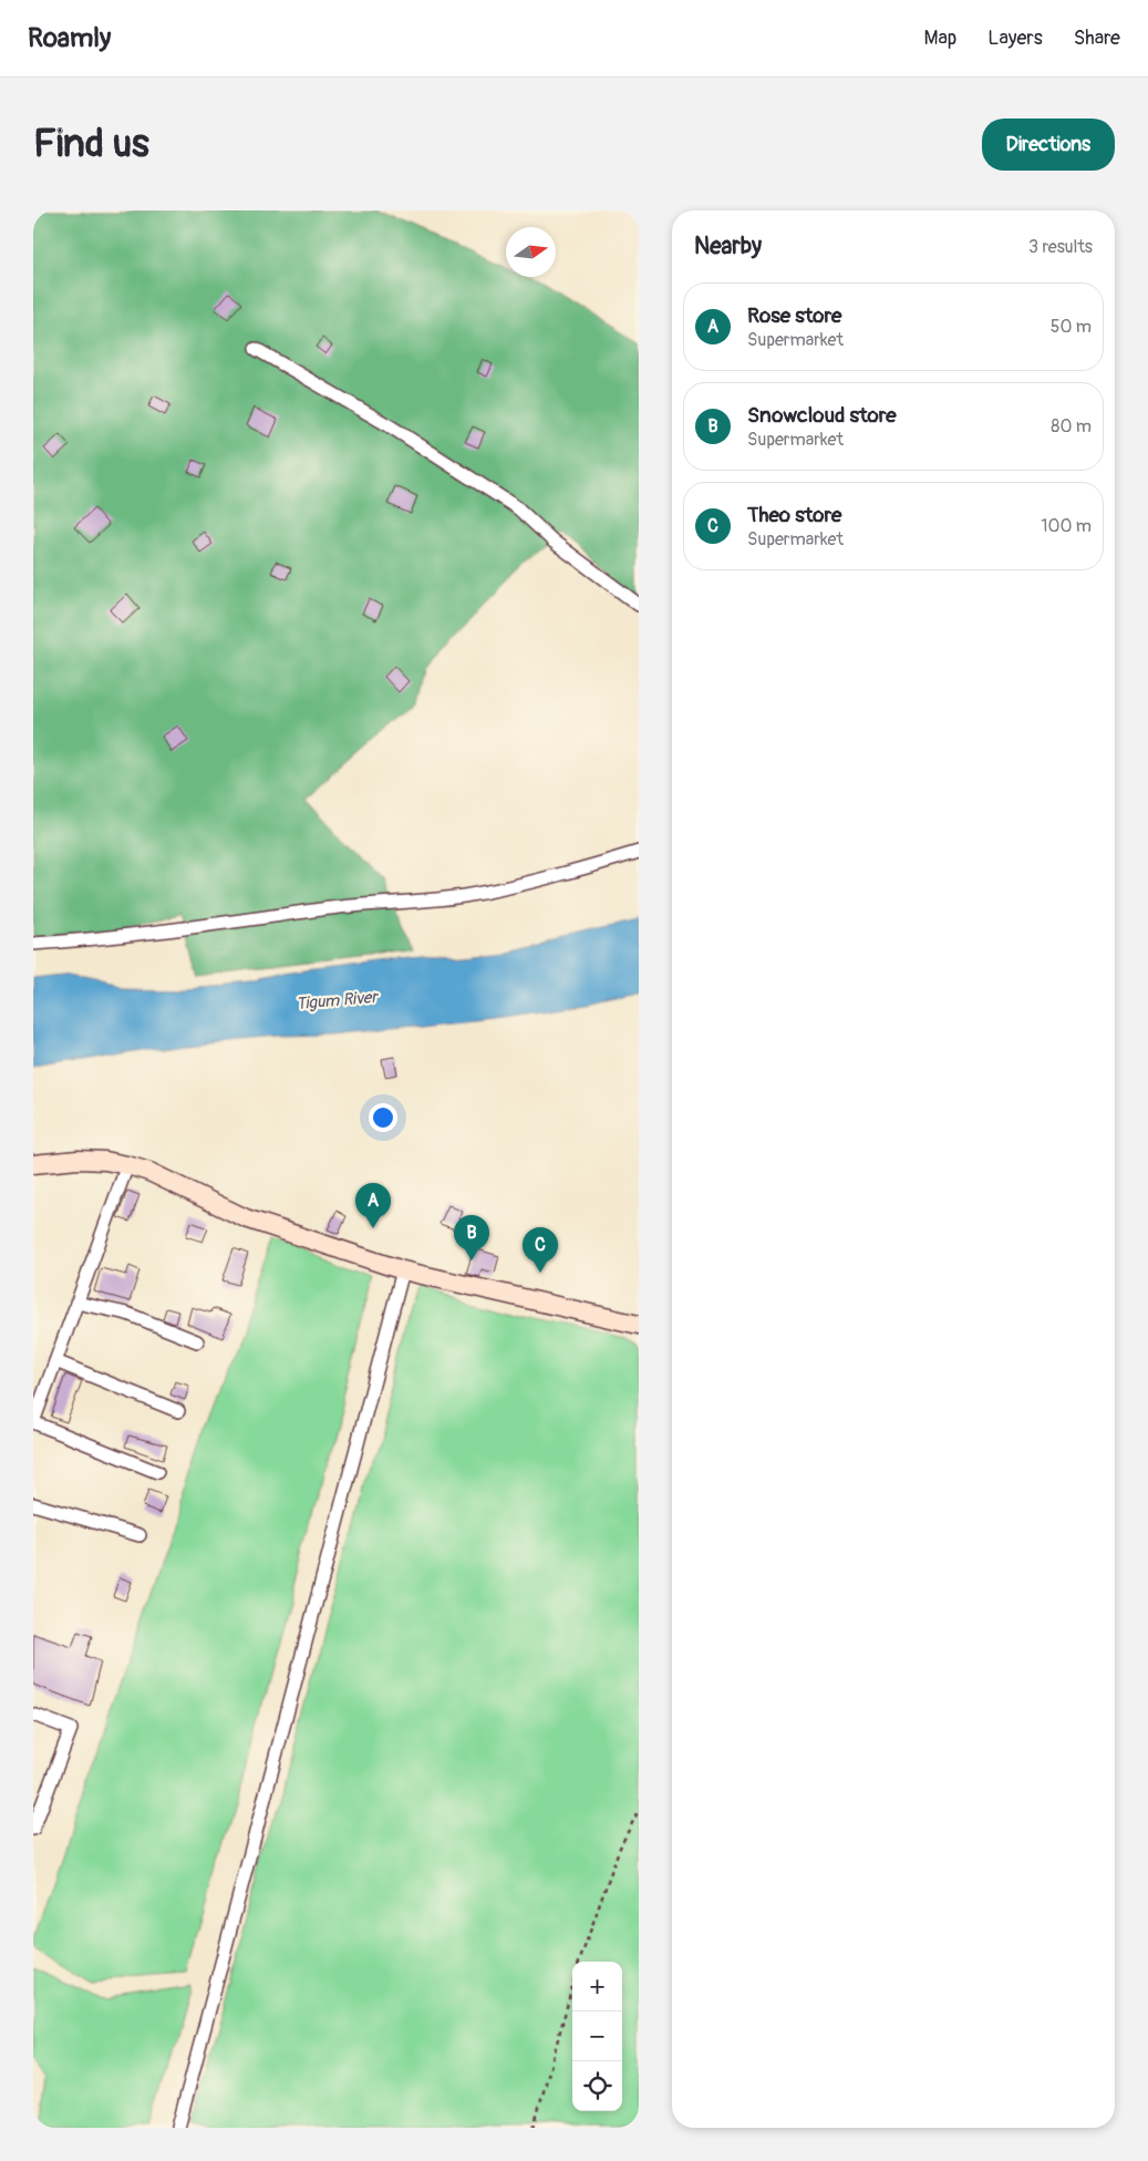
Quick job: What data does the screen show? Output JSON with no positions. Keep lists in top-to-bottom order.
{
  "water": ["Tigum River"],
  "north": "right",
  "page": {
    "header": "Roamly",
    "nav": ["Map", "Layers", "Share"],
    "buttons": "Directions",
    "title": "Find us",
    "heading": ["Nearby", "3 results"],
    "list": [
      {
        "mark": "A",
        "name": "Rose store",
        "note": "Supermarket",
        "value": "50 m"
      },
      {
        "mark": "B",
        "name": "Snowcloud store",
        "note": "Supermarket",
        "value": "80 m"
      },
      {
        "mark": "C",
        "name": "Theo store",
        "note": "Supermarket",
        "value": "100 m"
      }
    ],
    "pins": ["A", "B", "C"],
    "map_buttons": ["+", "−"]
  }
}
